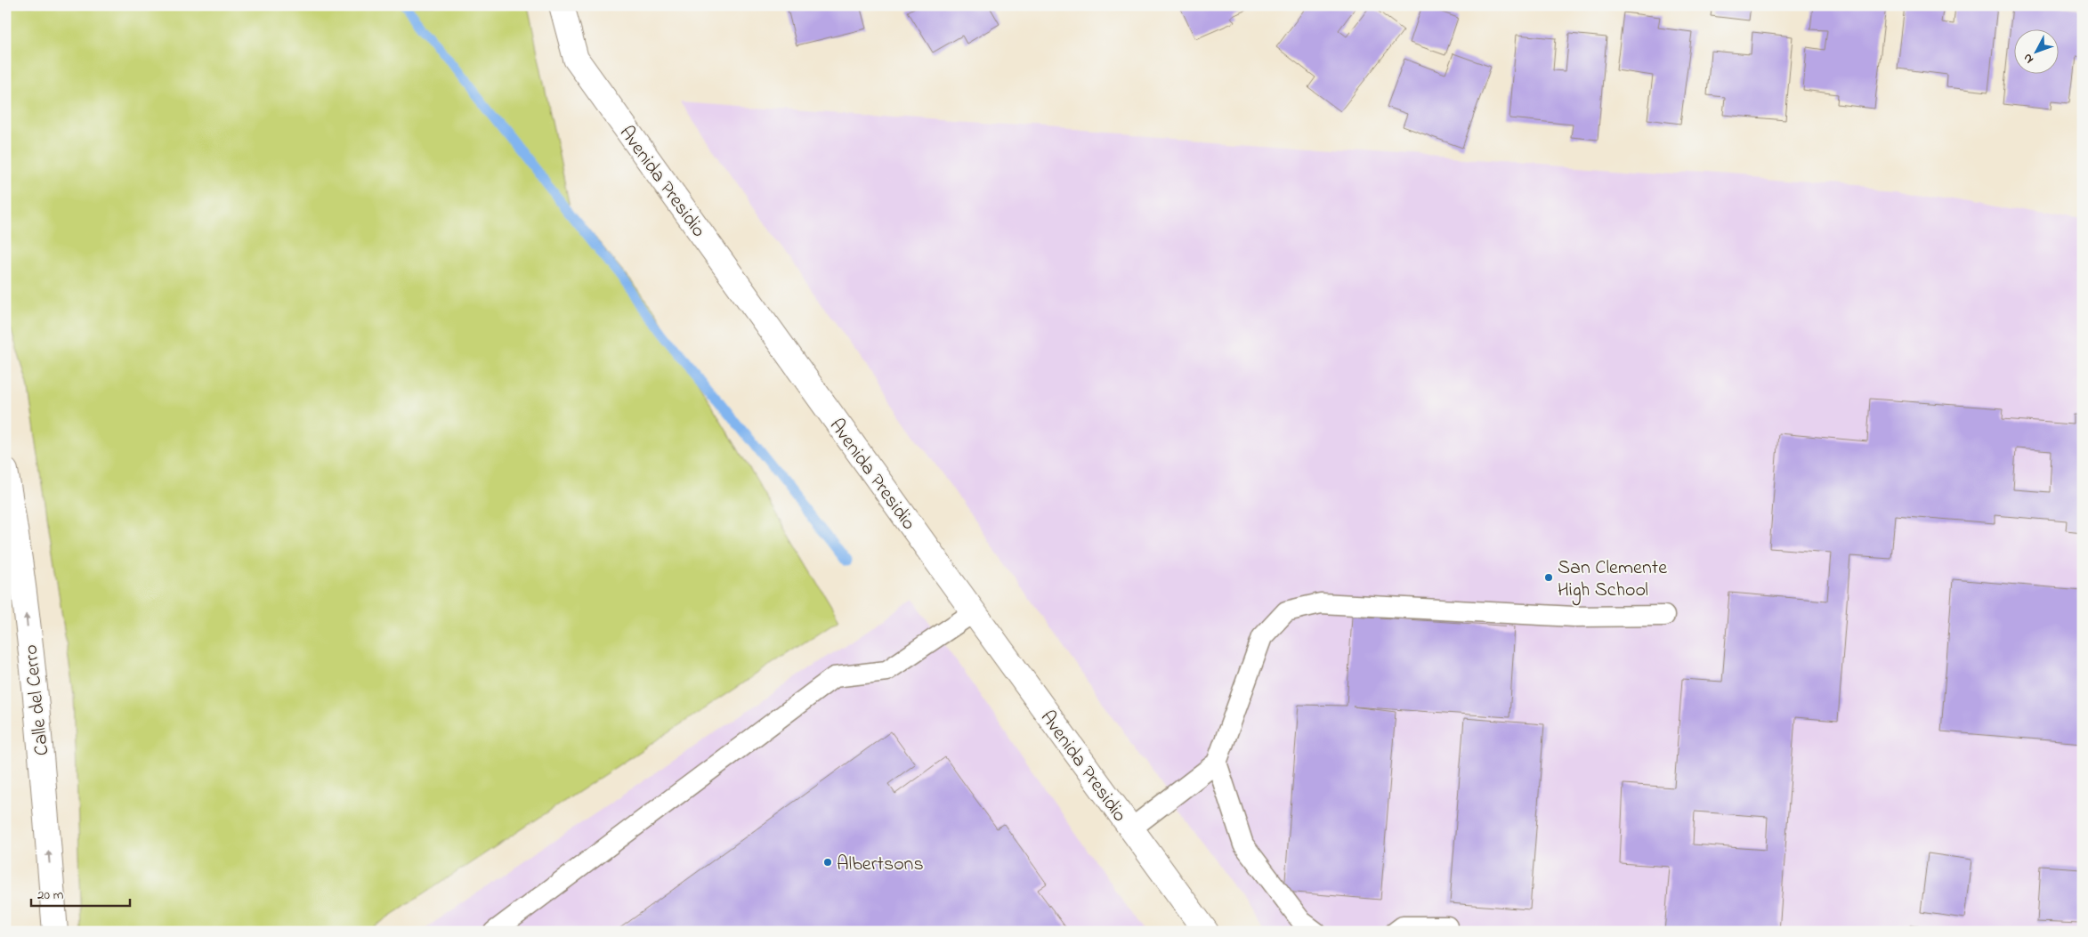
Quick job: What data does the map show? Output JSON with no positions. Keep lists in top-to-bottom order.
{
  "streets": {
    "street": ["Avenida Presidio", "Calle del Cerro"]
  },
  "one_way": ["Calle del Cerro"],
  "places": ["San Clemente High School", "Albertsons"],
  "scale_bar": "20 m",
  "north": "bottom left"
}
